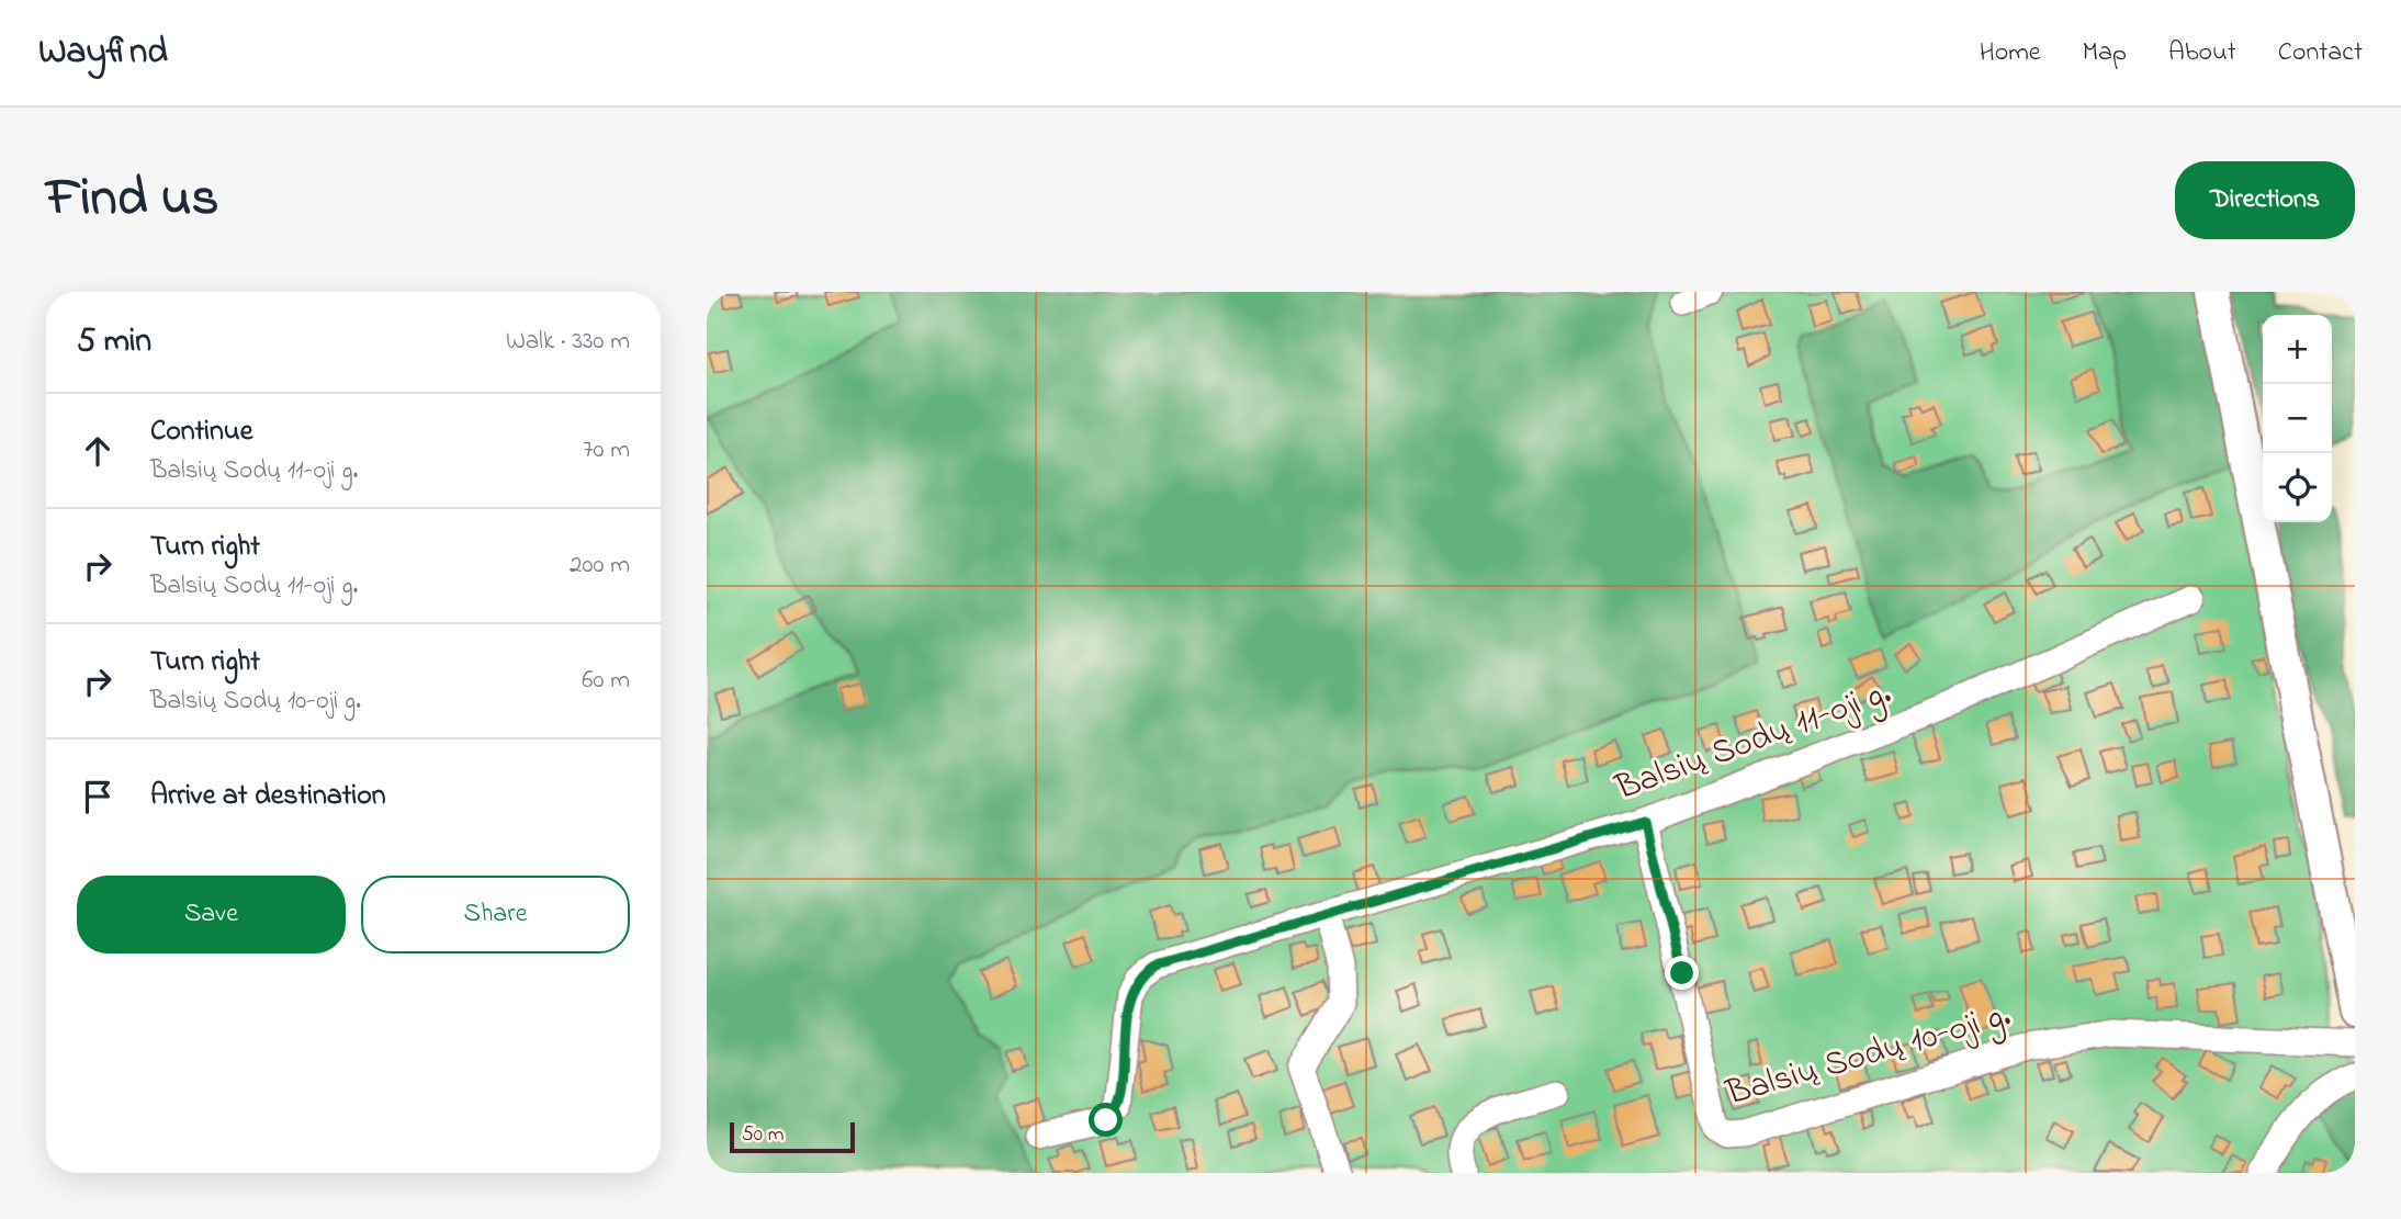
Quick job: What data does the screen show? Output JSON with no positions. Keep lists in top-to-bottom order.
{
  "streets": {
    "street": ["Balsių Sodų 11-oji g.", "Balsių Sodų 10-oji g."]
  },
  "crossings": [
    ["Balsių Sodų 11-oji g.", "Balsių Sodų 10-oji g."]
  ],
  "scale_bar": "50 m",
  "page": {
    "header": "Wayfind",
    "nav": [
      "Home",
      "Map",
      "About",
      "Contact"
    ],
    "title": "Find us",
    "buttons": [
      "Directions",
      ["Save", "Share"]
    ],
    "heading": ["5 min", "Walk · 330 m"],
    "map_buttons": ["+", "−"],
    "list": [
      ["Continue", "Balsių Sodų 11-oji g.", "70 m"],
      ["Turn right", "Balsių Sodų 11-oji g.", "200 m"],
      ["Turn right", "Balsių Sodų 10-oji g.", "60 m"],
      "Arrive at destination"
    ],
    "scale": "50 m"
  }
}
